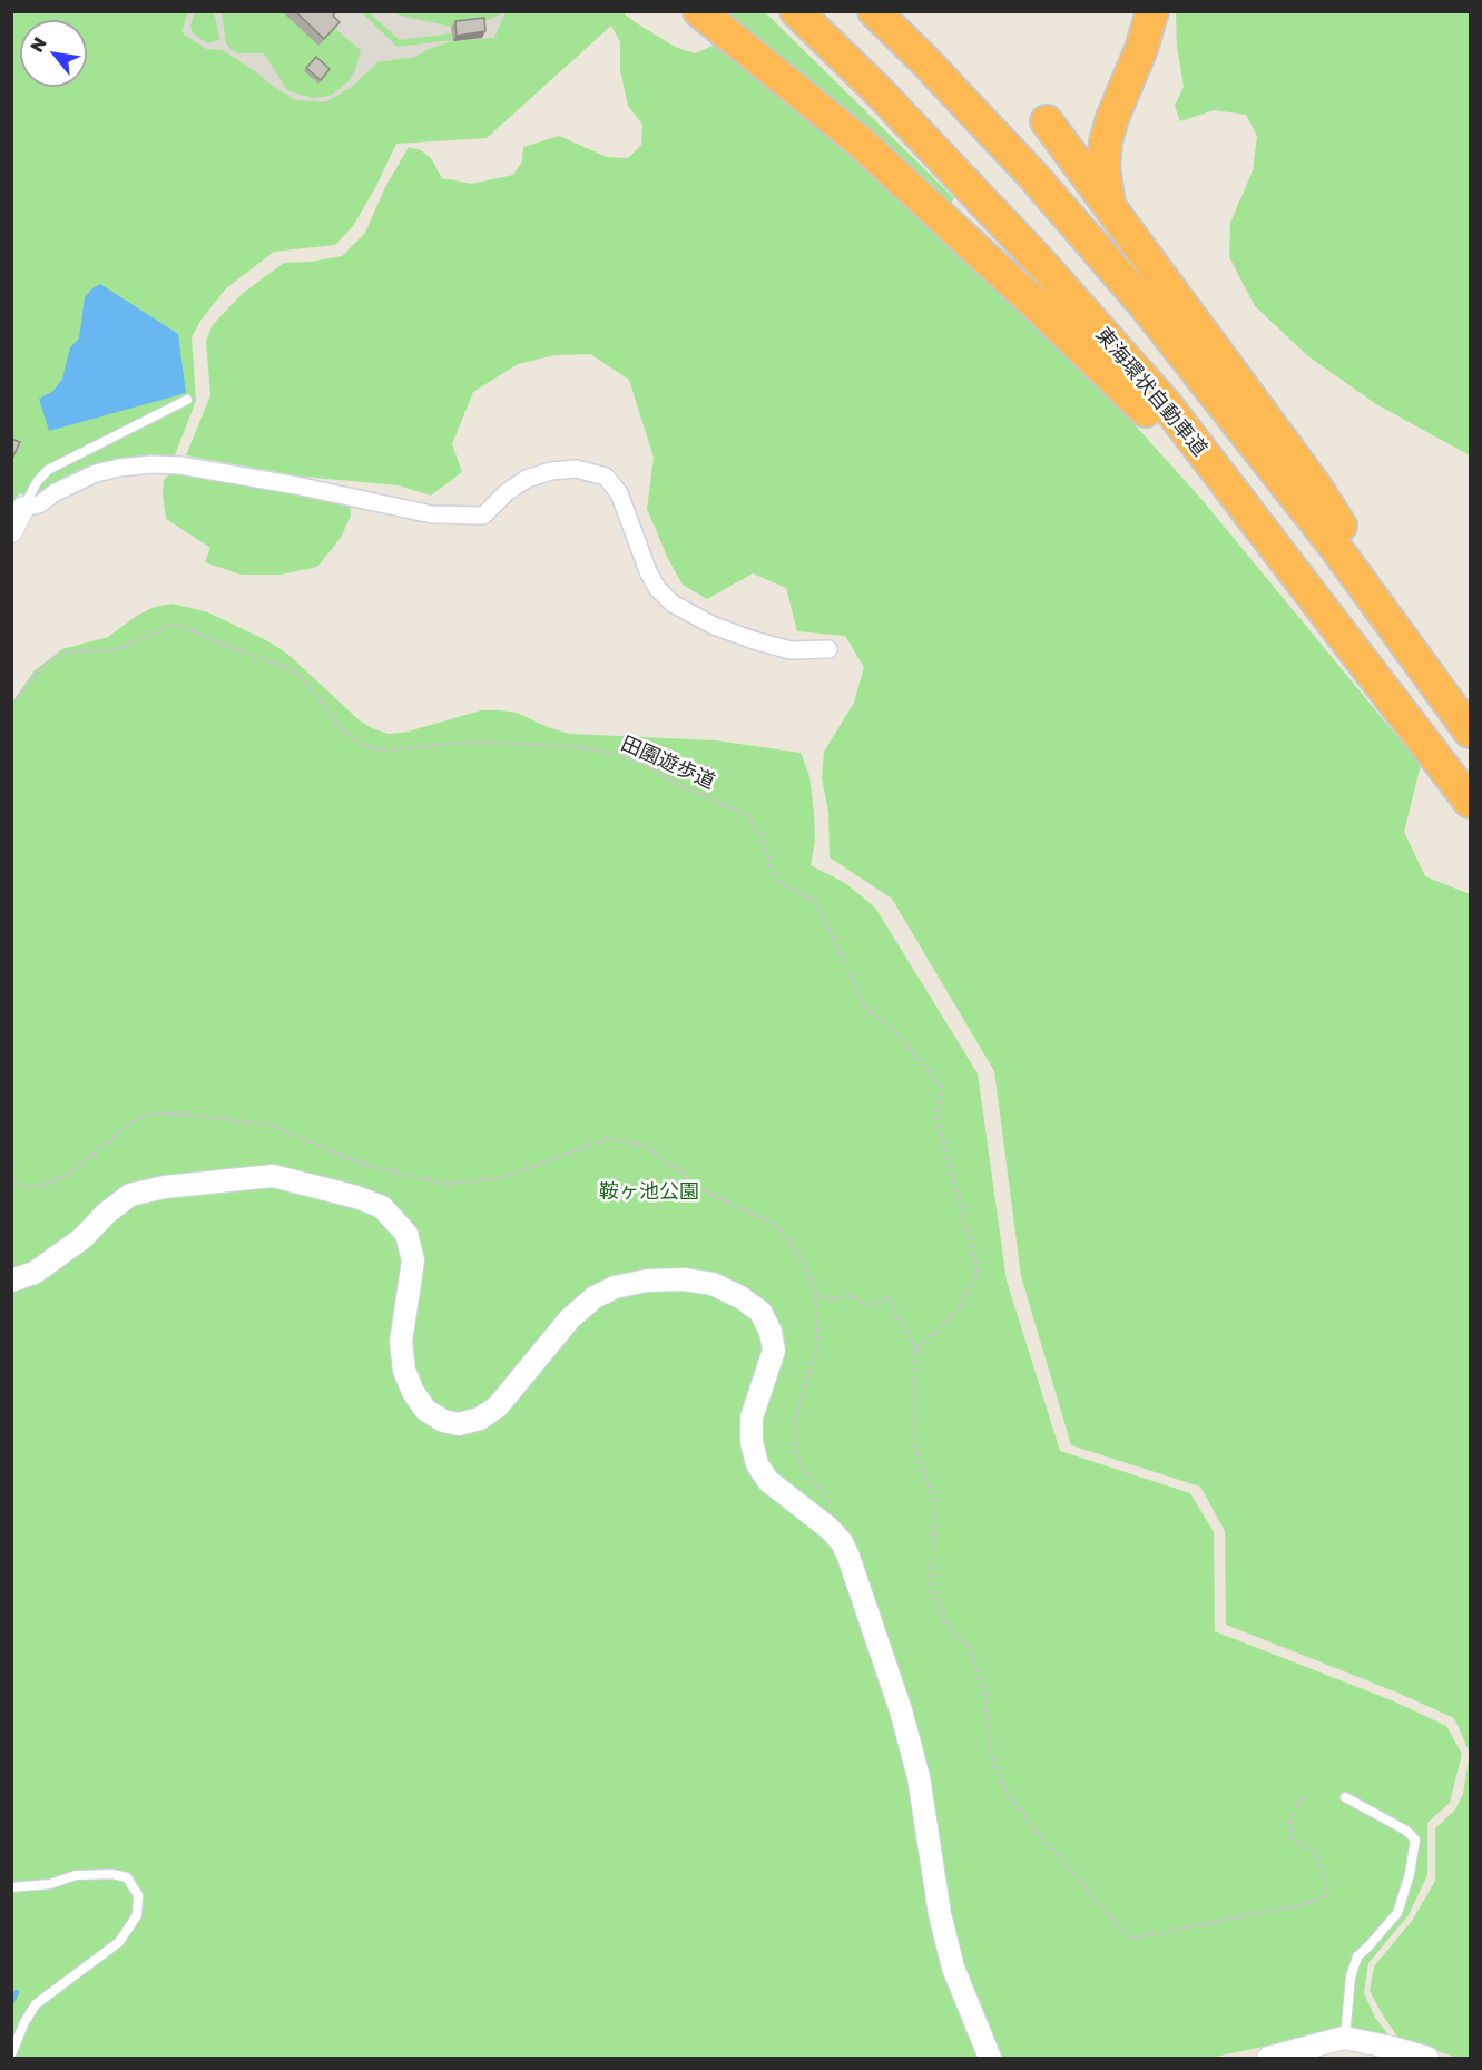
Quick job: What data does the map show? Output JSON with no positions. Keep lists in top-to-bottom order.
{
  "streets": {
    "highway": ["東海環状自動車道"],
    "path": ["田園遊歩道"]
  },
  "parks": ["鞍ヶ池公園"],
  "north": "top left"
}
